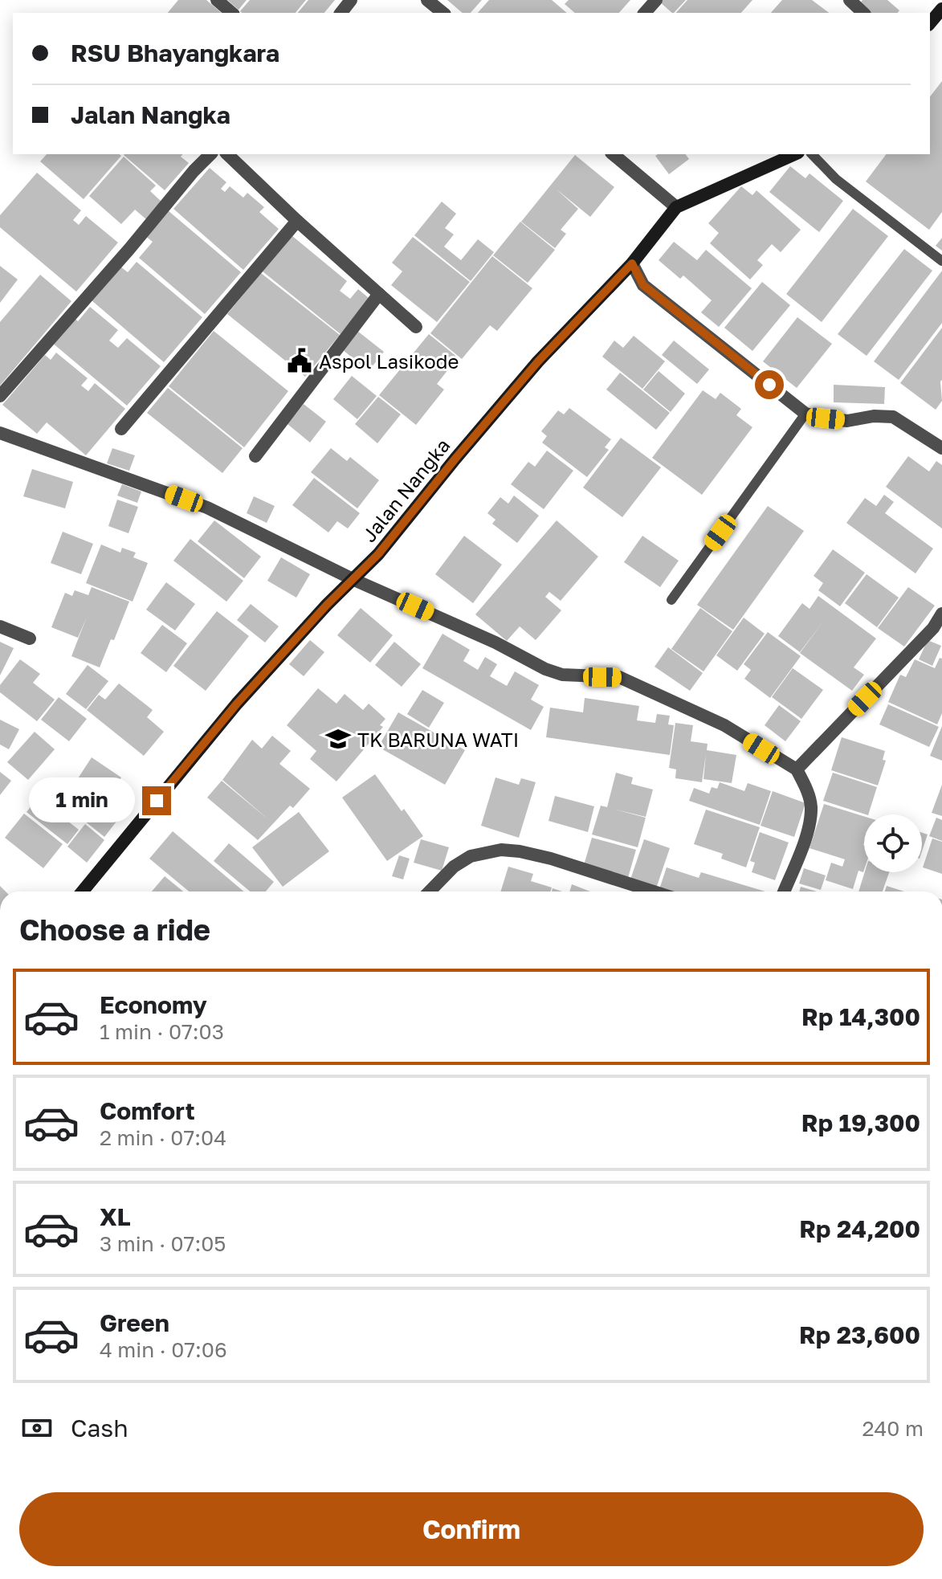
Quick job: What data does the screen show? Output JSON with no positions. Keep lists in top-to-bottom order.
{
  "streets": {
    "street": ["Jalan Nangka"]
  },
  "places": {
    "public building": ["Aspol Lasikode"],
    "school or university": ["TK BARUNA WATI"]
  },
  "page": {
    "banner": ["RSU Bhayangkara", "Jalan Nangka"],
    "bubble": "1 min",
    "heading": "Choose a ride",
    "list": [
      {
        "name": "Economy",
        "note": "1 min · 07:03",
        "value": "Rp 14,300"
      },
      {
        "name": "Comfort",
        "note": "2 min · 07:04",
        "value": "Rp 19,300"
      },
      {
        "name": "XL",
        "note": "3 min · 07:05",
        "value": "Rp 24,200"
      },
      {
        "name": "Green",
        "note": "4 min · 07:06",
        "value": "Rp 23,600"
      }
    ],
    "pay": ["Cash", "240 m"],
    "buttons": "Confirm"
  }
}
